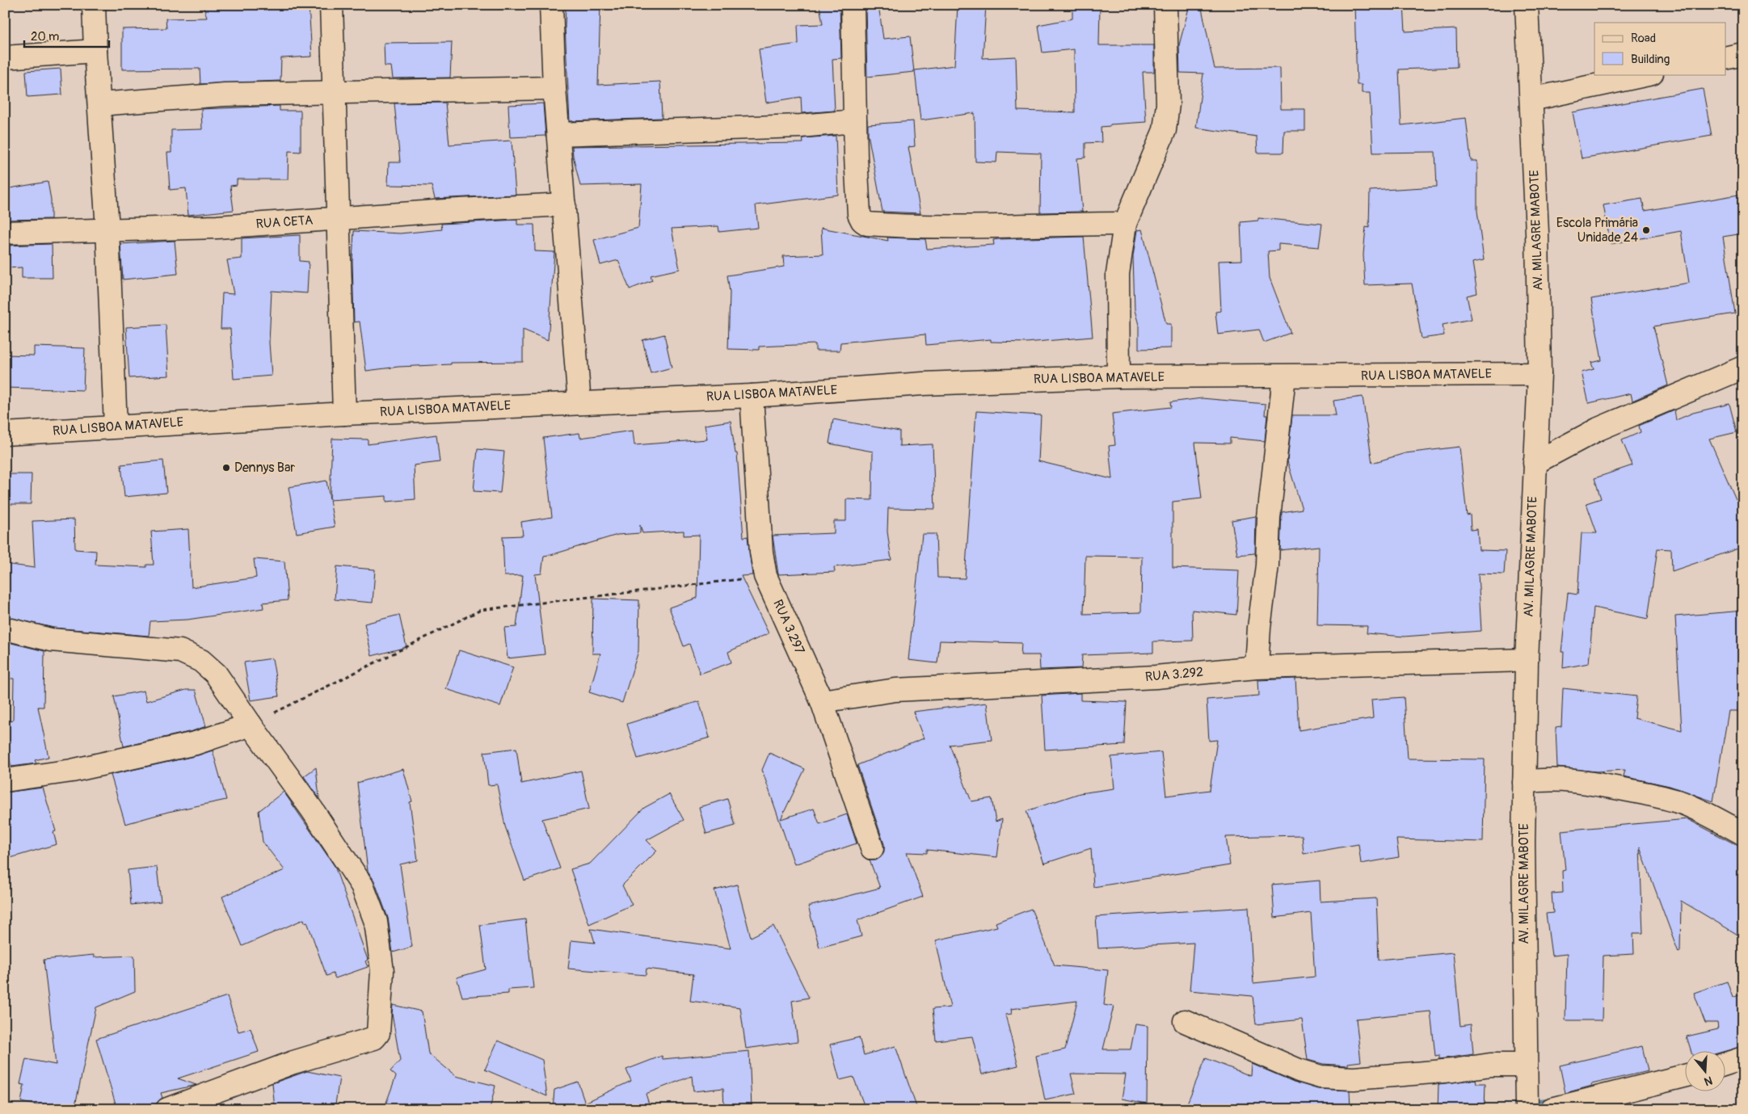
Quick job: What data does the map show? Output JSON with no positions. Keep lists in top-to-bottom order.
{
  "streets": {
    "street": [
      "RUA CETA",
      "AV. MILAGRE MABOTE",
      "RUA LISBOA MATAVELE",
      "RUA 3.297",
      "RUA 3.292"
    ]
  },
  "crossings": [
    ["AV. MILAGRE MABOTE", "RUA LISBOA MATAVELE"],
    ["AV. MILAGRE MABOTE", "RUA 3.292"],
    ["RUA LISBOA MATAVELE", "RUA 3.297"],
    ["RUA 3.297", "RUA 3.292"]
  ],
  "places": ["Escola Primária Unidade 24", "Dennys Bar"],
  "legend": ["Road", "Building"],
  "scale_bar": "20 m",
  "north": "bottom"
}
